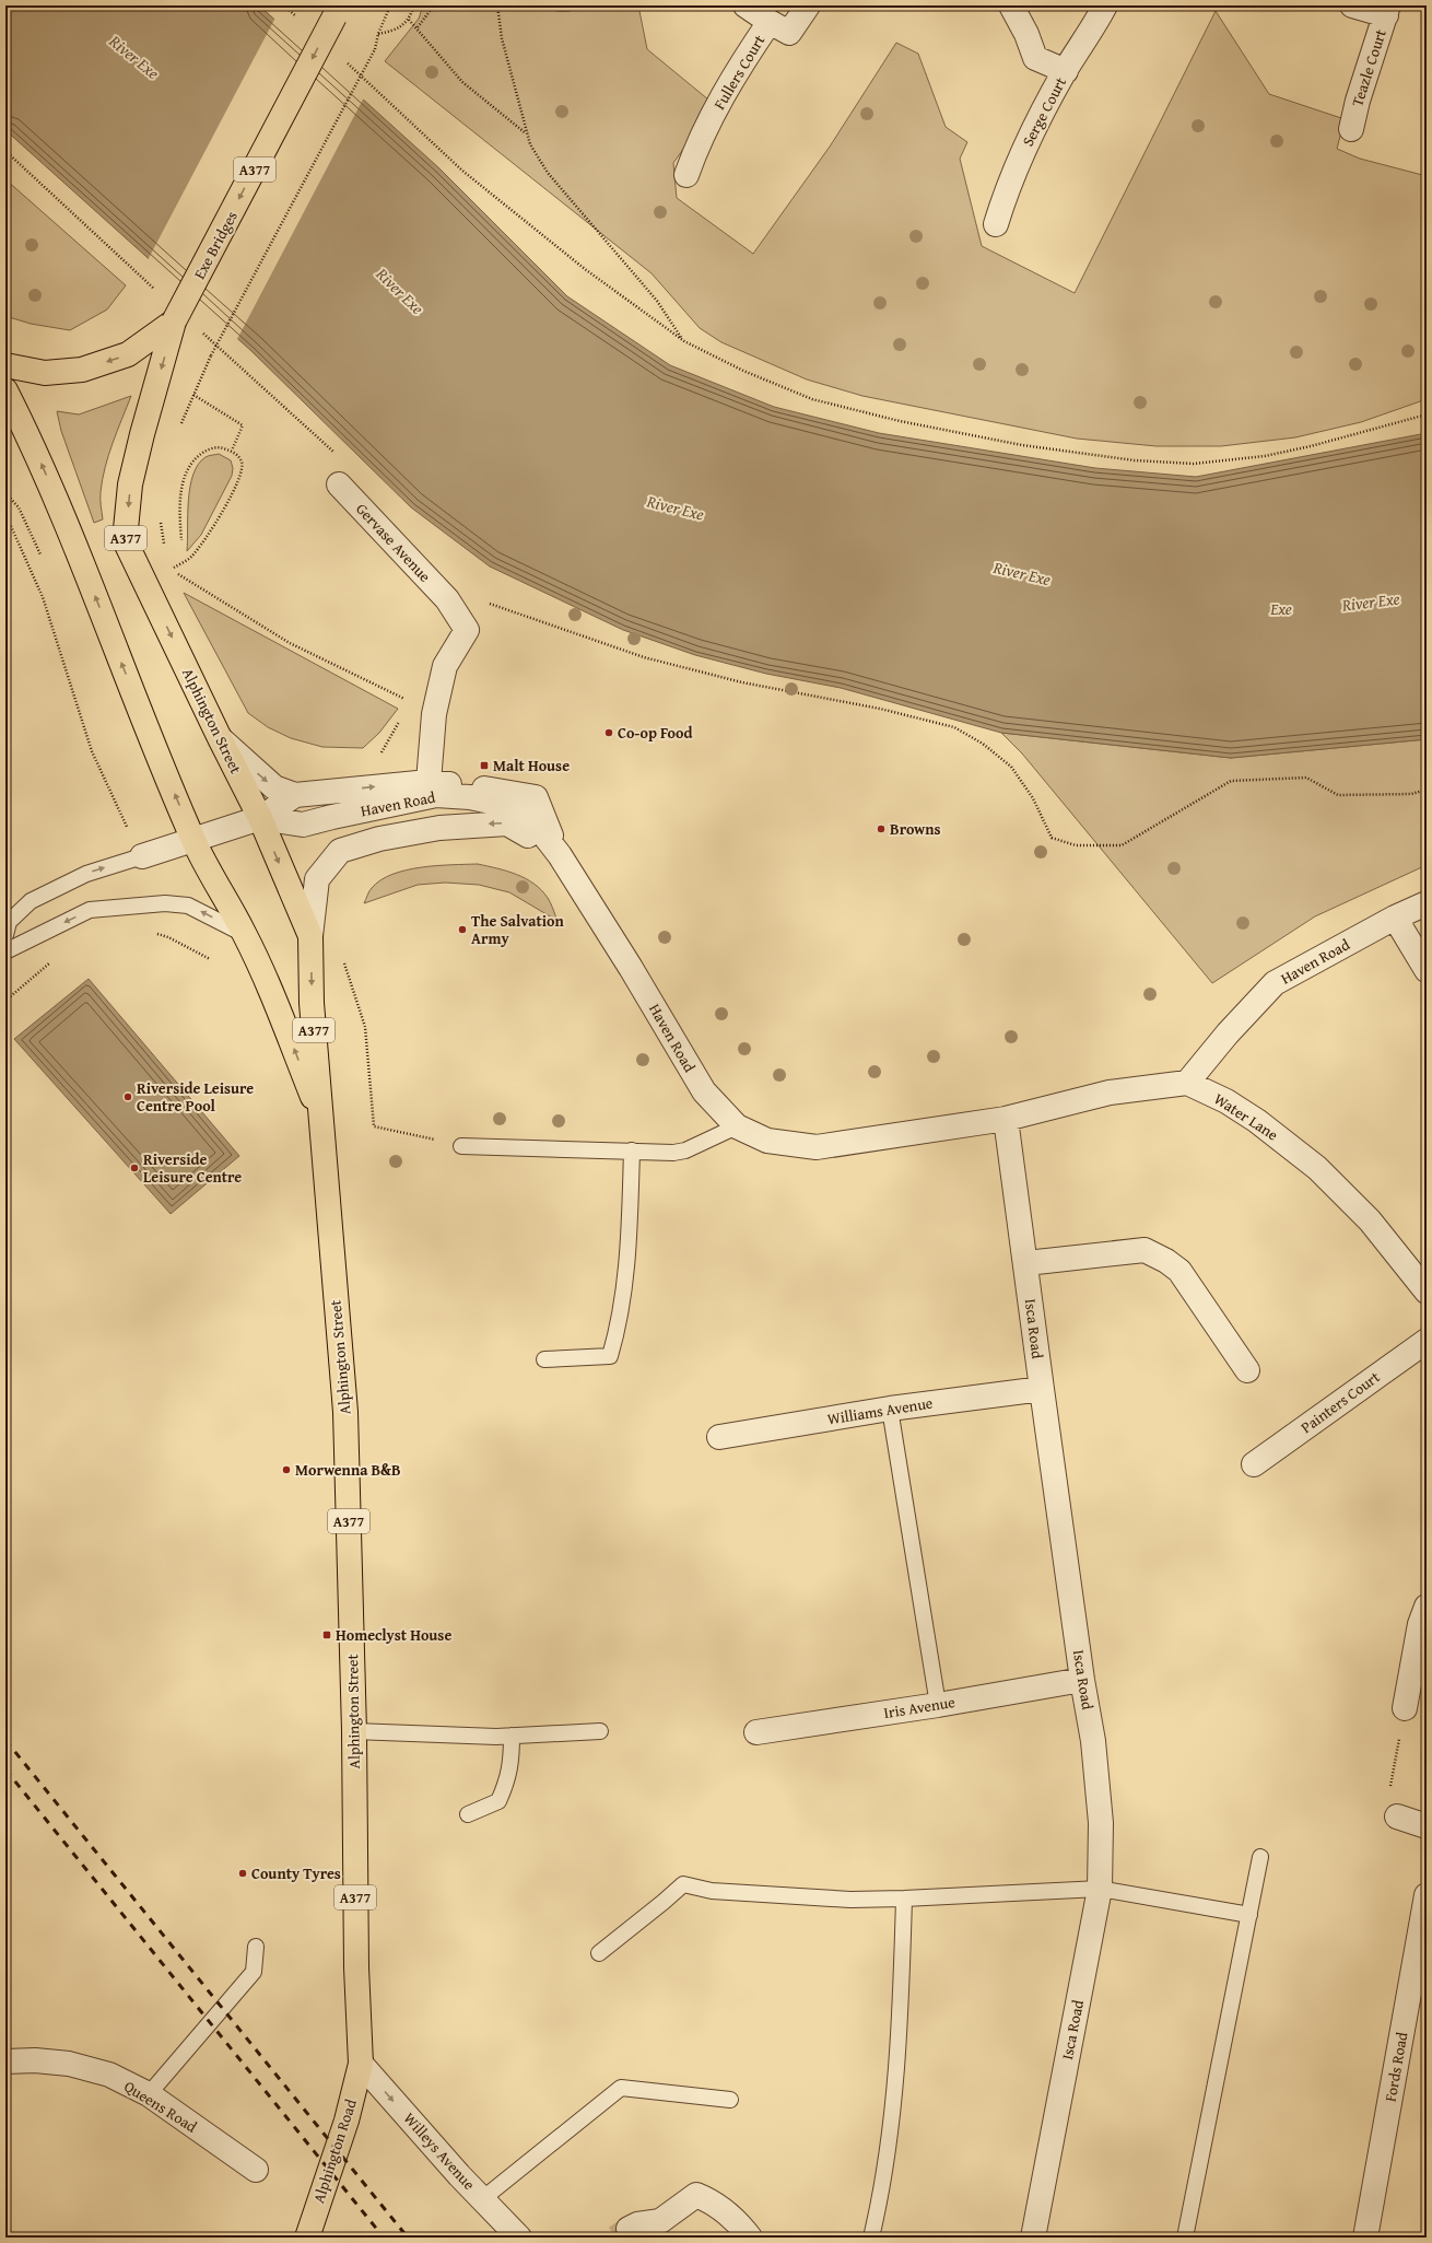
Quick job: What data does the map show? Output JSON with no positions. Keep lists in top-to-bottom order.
{
  "streets": {
    "highway": [
      "A377",
      "Exe Bridges",
      "Alphington Street",
      "Alphington Road"
    ],
    "street": [
      "Teazle Court",
      "Fullers Court",
      "Serge Court",
      "Gervase Avenue",
      "Haven Road",
      "Water Lane",
      "Isca Road",
      "Painters Court",
      "Williams Avenue",
      "Iris Avenue",
      "Fords Road",
      "Queens Road",
      "Willeys Avenue"
    ]
  },
  "crossings": [
    ["Exe Bridges", "Alphington Street"],
    ["Gervase Avenue", "Haven Road"],
    ["Alphington Street", "Haven Road"],
    ["Alphington Street", "Alphington Road"],
    ["Alphington Street", "Willeys Avenue"],
    ["Haven Road", "Water Lane"],
    ["Haven Road", "Isca Road"],
    ["Isca Road", "Williams Avenue"],
    ["Isca Road", "Iris Avenue"],
    ["Alphington Road", "Willeys Avenue"]
  ],
  "one_way": ["Exe Bridges", "Willeys Avenue"],
  "water": ["River Exe", "Exe"],
  "places": {
    "other": [
      "Co-op Food",
      "Browns",
      "The Salvation Army",
      "Riverside Leisure Centre Pool",
      "Riverside Leisure Centre",
      "Morwenna B&B",
      "County Tyres"
    ],
    "transit": ["Malt House", "Homeclyst House"]
  }
}
